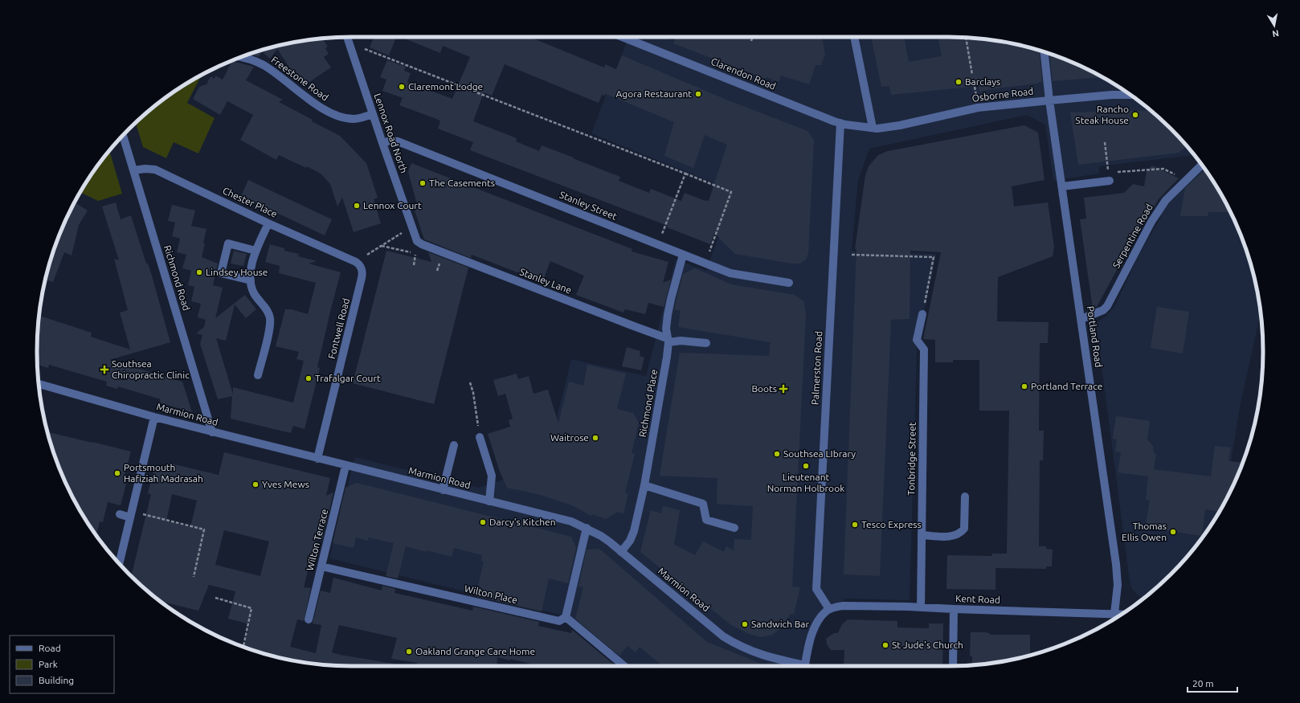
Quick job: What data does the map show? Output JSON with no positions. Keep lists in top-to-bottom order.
{
  "streets": {
    "street": [
      "Clarendon Road",
      "Freestone Road",
      "Osborne Road",
      "Lennox Road North",
      "Chester Place",
      "Stanley Street",
      "Serpentine Road",
      "Richmond Road",
      "Stanley Lane",
      "Fontwell Road",
      "Portland Road",
      "Palmerston Road",
      "Richmond Place",
      "Marmion Road",
      "Tonbridge Street",
      "Wilton Terrace",
      "Wilton Place",
      "Kent Road"
    ]
  },
  "crossings": [
    ["Clarendon Road", "Osborne Road"],
    ["Clarendon Road", "Palmerston Road"],
    ["Freestone Road", "Lennox Road North"],
    ["Osborne Road", "Portland Road"],
    ["Lennox Road North", "Stanley Street"],
    ["Lennox Road North", "Stanley Lane"],
    ["Chester Place", "Richmond Road"],
    ["Chester Place", "Fontwell Road"],
    ["Stanley Street", "Richmond Place"],
    ["Serpentine Road", "Portland Road"],
    ["Richmond Road", "Marmion Road"],
    ["Stanley Lane", "Richmond Place"],
    ["Fontwell Road", "Marmion Road"],
    ["Portland Road", "Kent Road"],
    ["Palmerston Road", "Kent Road"],
    ["Richmond Place", "Marmion Road"],
    ["Marmion Road", "Wilton Terrace"],
    ["Tonbridge Street", "Kent Road"],
    ["Wilton Terrace", "Wilton Place"]
  ],
  "places": {
    "other": [
      "Barclays",
      "Claremont Lodge",
      "Agora Restaurant",
      "Rancho Steak House",
      "The Casements",
      "Lennox Court",
      "Lindsey House",
      "Trafalgar Court",
      "Portland Terrace",
      "Waitrose",
      "Southsea LIbrary",
      "Lieutenant Norman Holbrook",
      "Portsmouth Hafiziah Madrasah",
      "Yves Mews",
      "Darcy's Kitchen",
      "Tesco Express",
      "Thomas Ellis Owen",
      "Sandwich Bar",
      "St Jude's Church",
      "Oakland Grange Care Home"
    ],
    "health": ["Southsea Chiropractic Clinic", "Boots"]
  },
  "legend": ["Road", "Park", "Building"],
  "scale_bar": "20 m",
  "north": "bottom"
}
